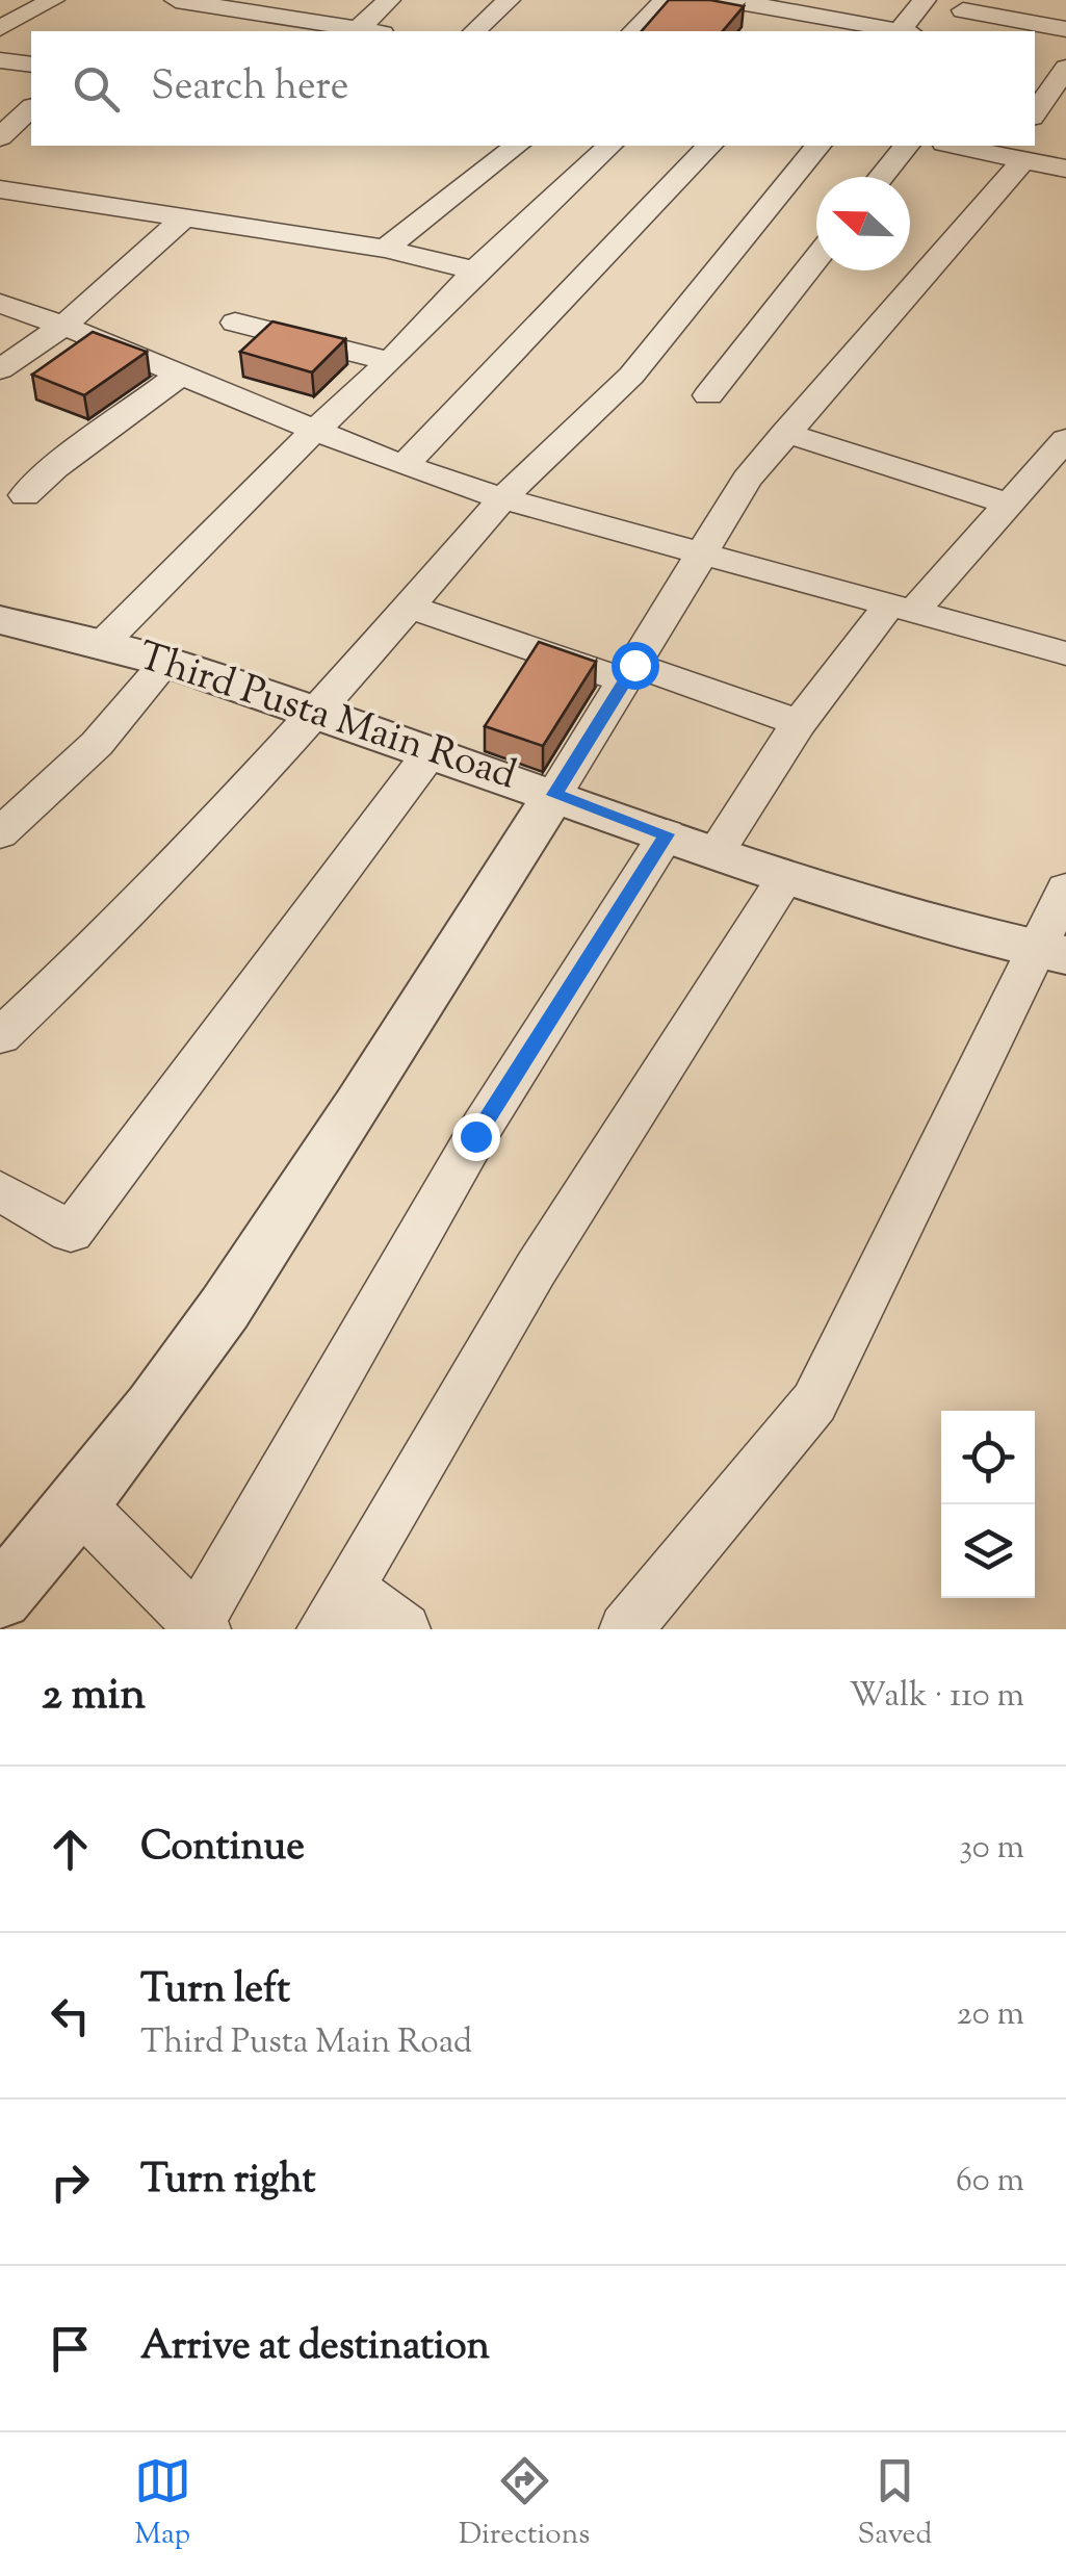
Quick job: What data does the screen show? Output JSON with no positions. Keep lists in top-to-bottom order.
{
  "streets": {
    "street": ["Third Pusta Main Road"]
  },
  "north": "left",
  "page": {
    "search": "Search here",
    "heading": ["2 min", "Walk · 110 m"],
    "list": [
      ["Continue", "30 m"],
      ["Turn left", "Third Pusta Main Road", "20 m"],
      ["Turn right", "60 m"],
      "Arrive at destination"
    ],
    "nav": ["Map", "Directions", "Saved"]
  }
}
